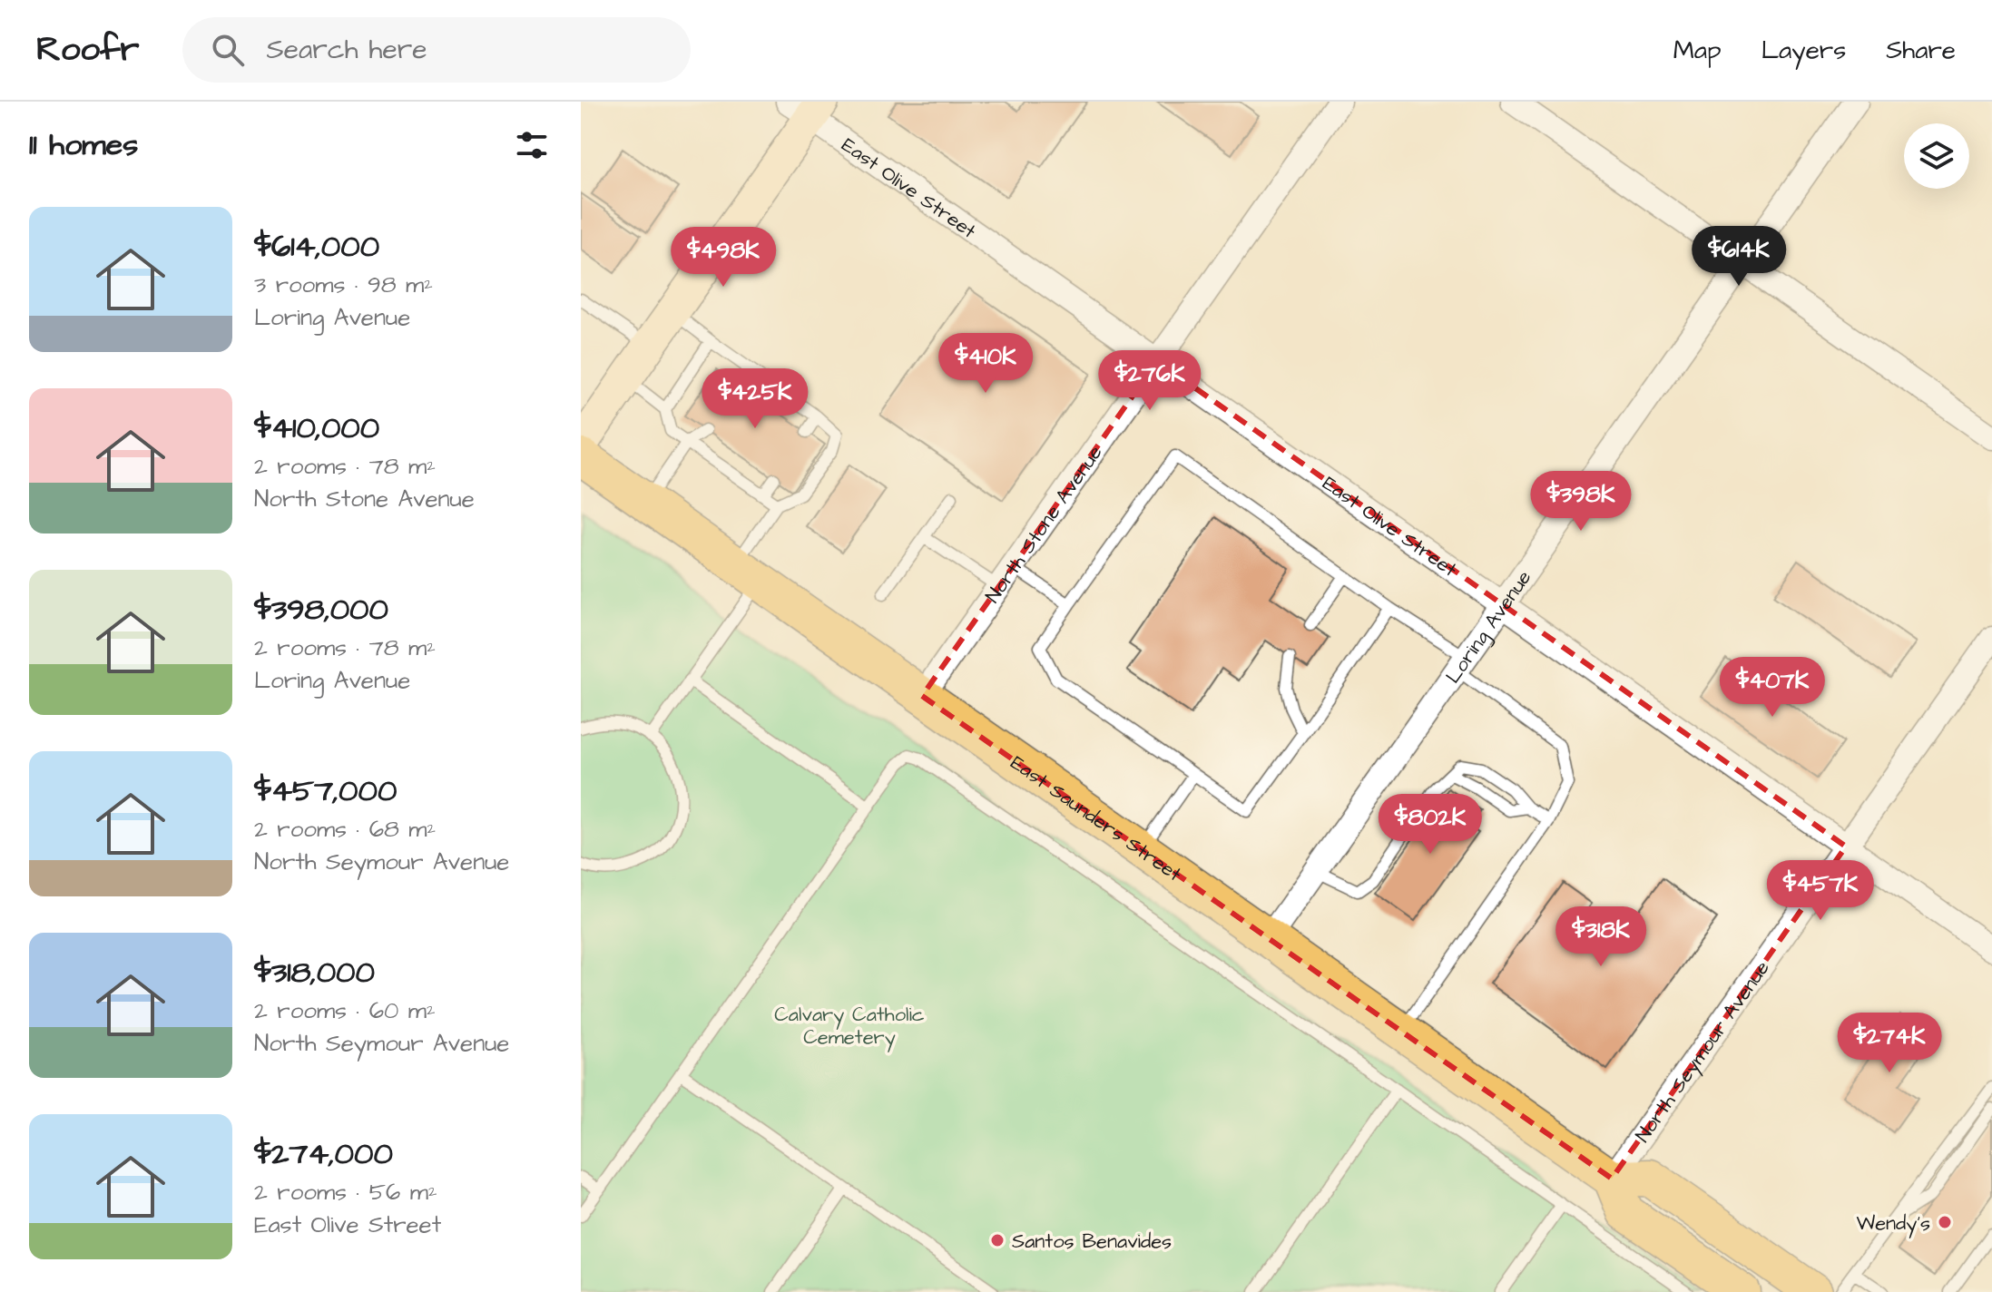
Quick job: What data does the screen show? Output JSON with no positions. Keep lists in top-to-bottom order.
{
  "streets": {
    "main road": ["East Saunders Street"],
    "street": [
      "East Olive Street",
      "North Stone Avenue",
      "Loring Avenue",
      "North Seymour Avenue"
    ]
  },
  "crossings": [
    ["East Olive Street", "North Stone Avenue"],
    ["East Olive Street", "Loring Avenue"],
    ["East Olive Street", "North Seymour Avenue"],
    ["North Stone Avenue", "East Saunders Street"],
    ["Loring Avenue", "East Saunders Street"],
    ["East Saunders Street", "North Seymour Avenue"]
  ],
  "parks": ["Calvary Catholic Cemetery"],
  "places": ["Wendy's", "Santos Benavides"],
  "page": {
    "header": "Roofr",
    "search": "Search here",
    "nav": ["Map", "Layers", "Share"],
    "heading": "11 homes",
    "list": [
      {
        "name": "$614,000",
        "note": "3 rooms · 98 m² · Loring Avenue"
      },
      {
        "name": "$410,000",
        "note": "2 rooms · 78 m² · North Stone Avenue"
      },
      {
        "name": "$398,000",
        "note": "2 rooms · 78 m² · Loring Avenue"
      },
      {
        "name": "$457,000",
        "note": "2 rooms · 68 m² · North Seymour Avenue"
      },
      {
        "name": "$318,000",
        "note": "2 rooms · 60 m² · North Seymour Avenue"
      },
      {
        "name": "$274,000",
        "note": "2 rooms · 56 m² · East Olive Street"
      }
    ],
    "price": [
      "$614K",
      "$498K",
      "$410K",
      "$276K",
      "$425K",
      "$398K",
      "$407K",
      "$802K",
      "$457K",
      "$318K",
      "$274K"
    ]
  }
}
